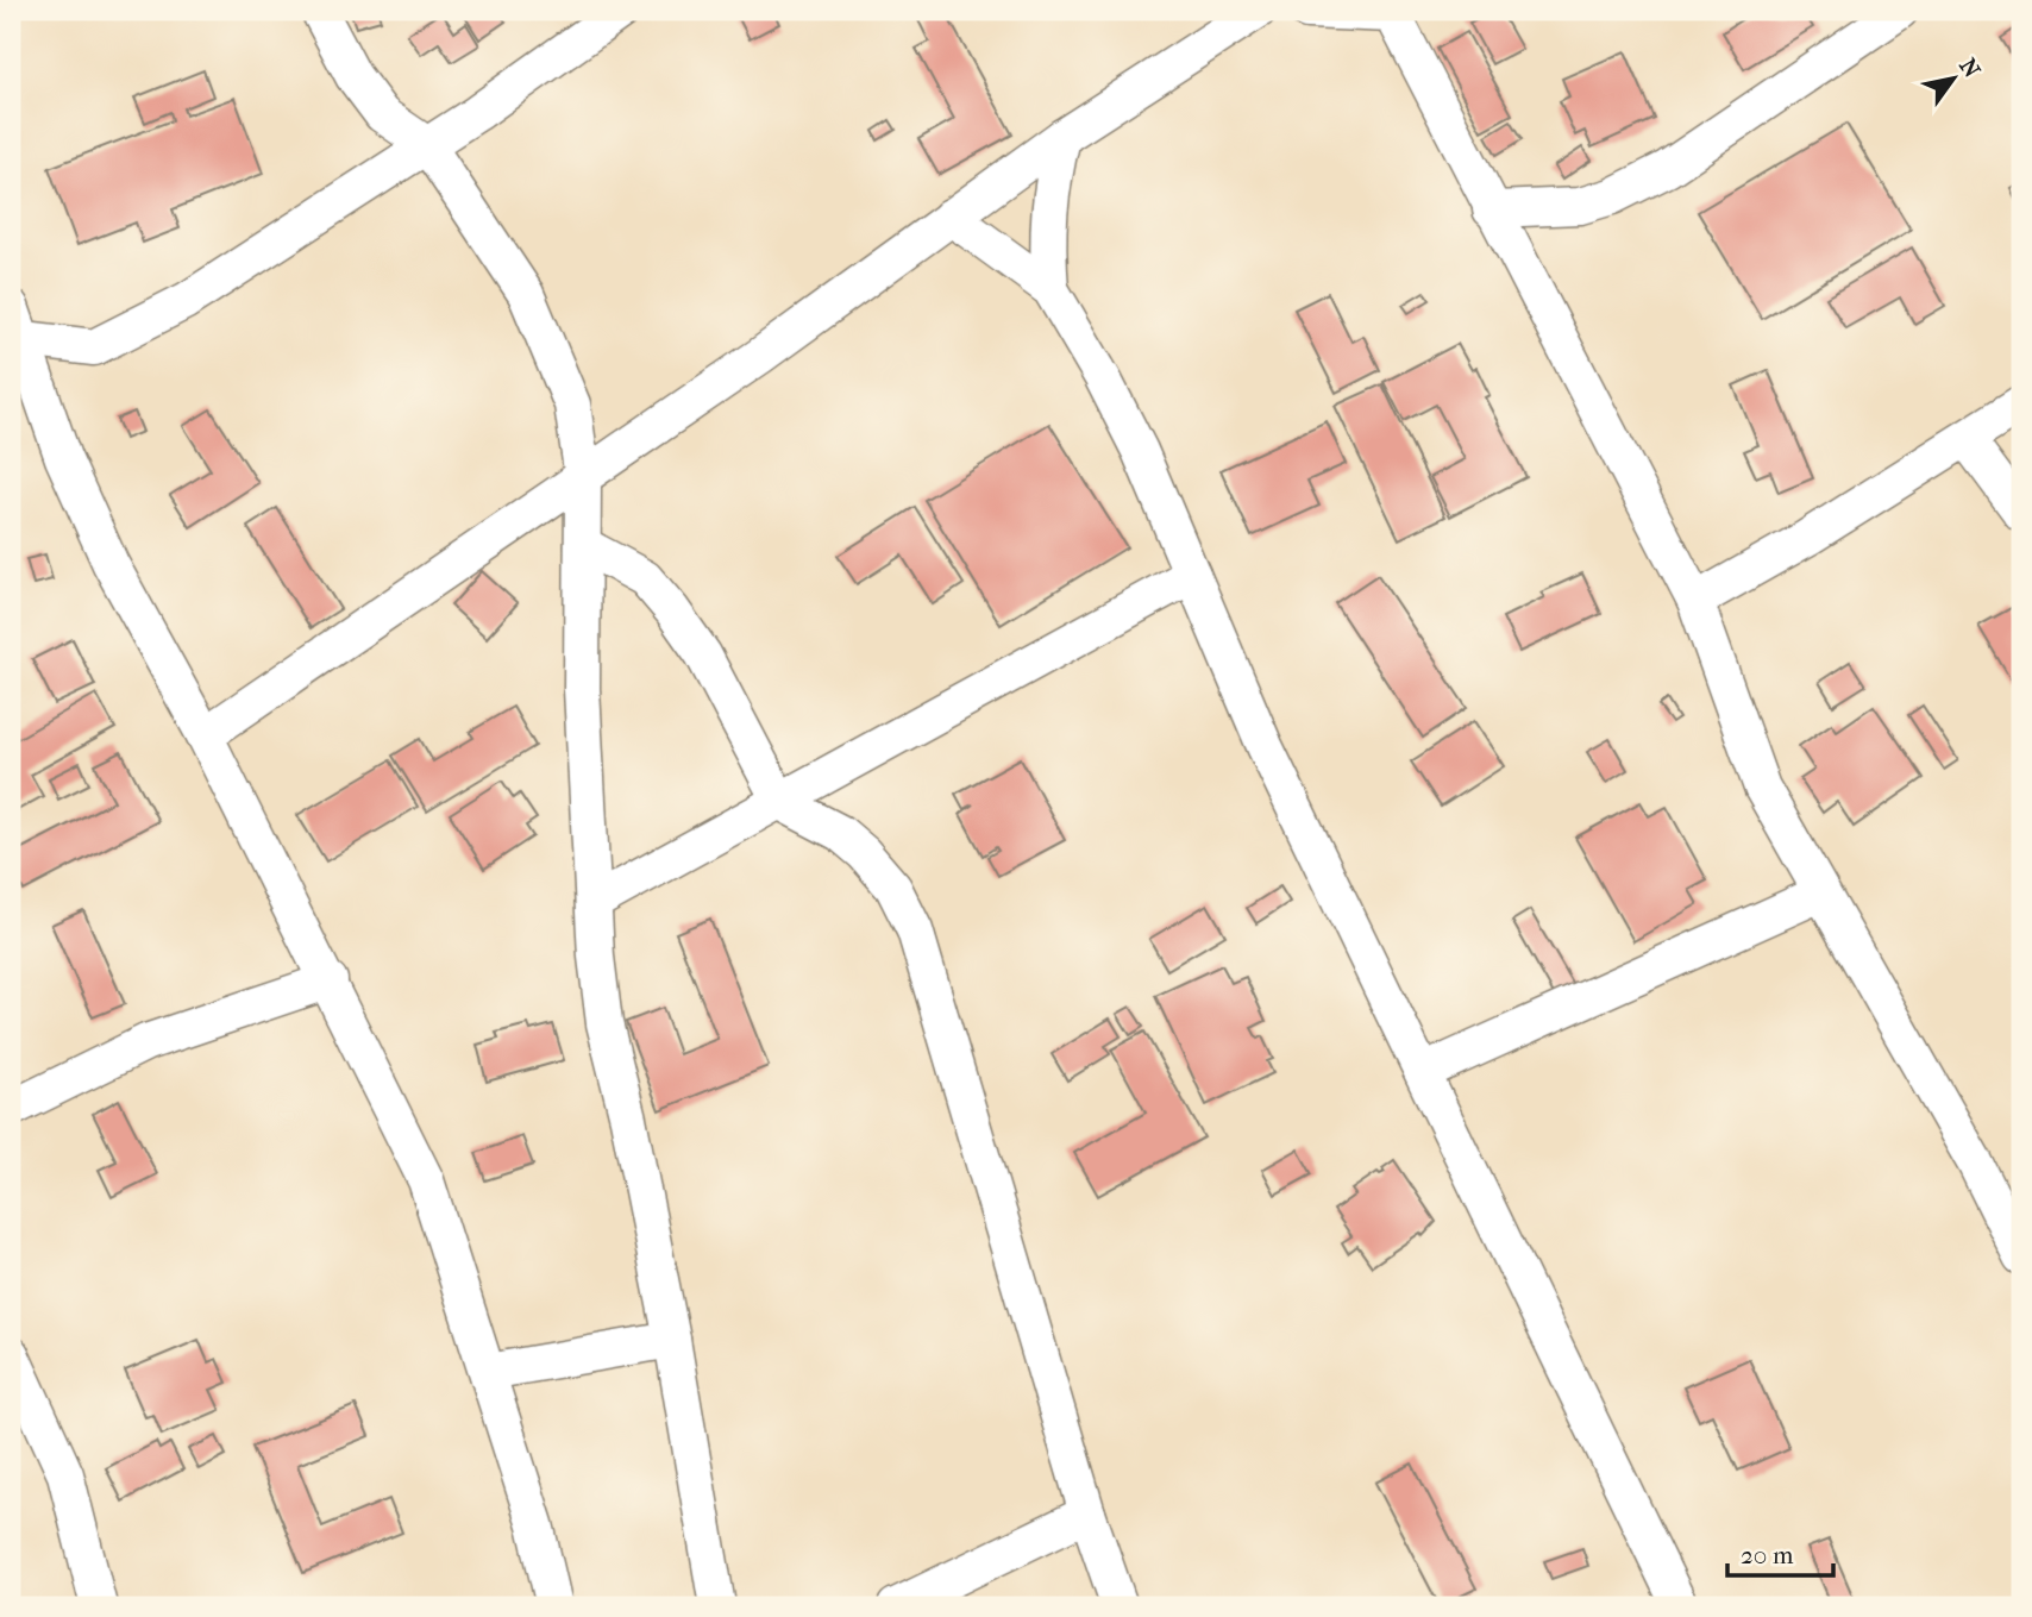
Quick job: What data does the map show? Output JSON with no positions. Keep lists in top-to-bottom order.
{
  "scale_bar": "20 m",
  "north": "top right"
}
